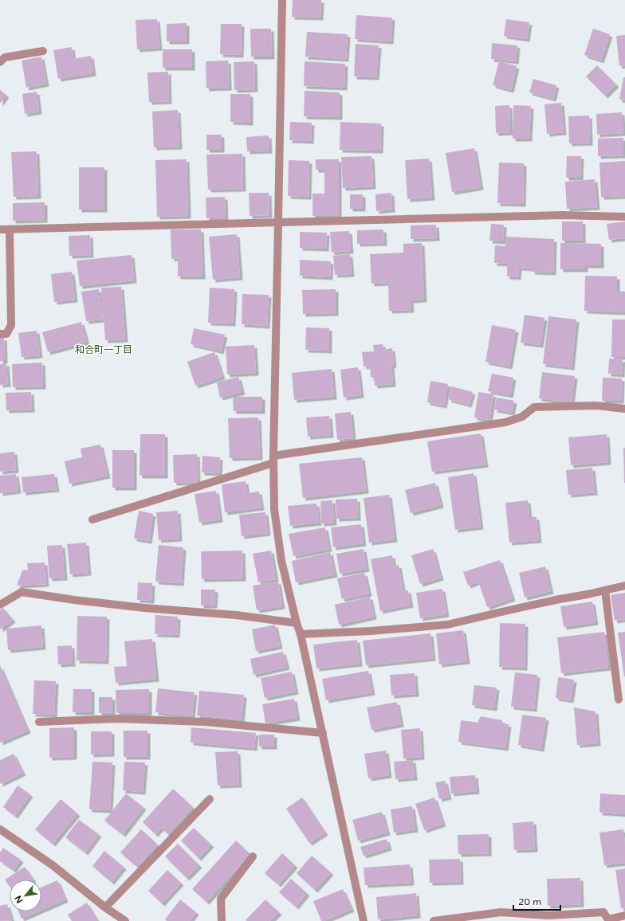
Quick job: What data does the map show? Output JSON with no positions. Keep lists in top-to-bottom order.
{
  "districts": ["和合町一丁目"],
  "scale_bar": "20 m",
  "north": "bottom left"
}
